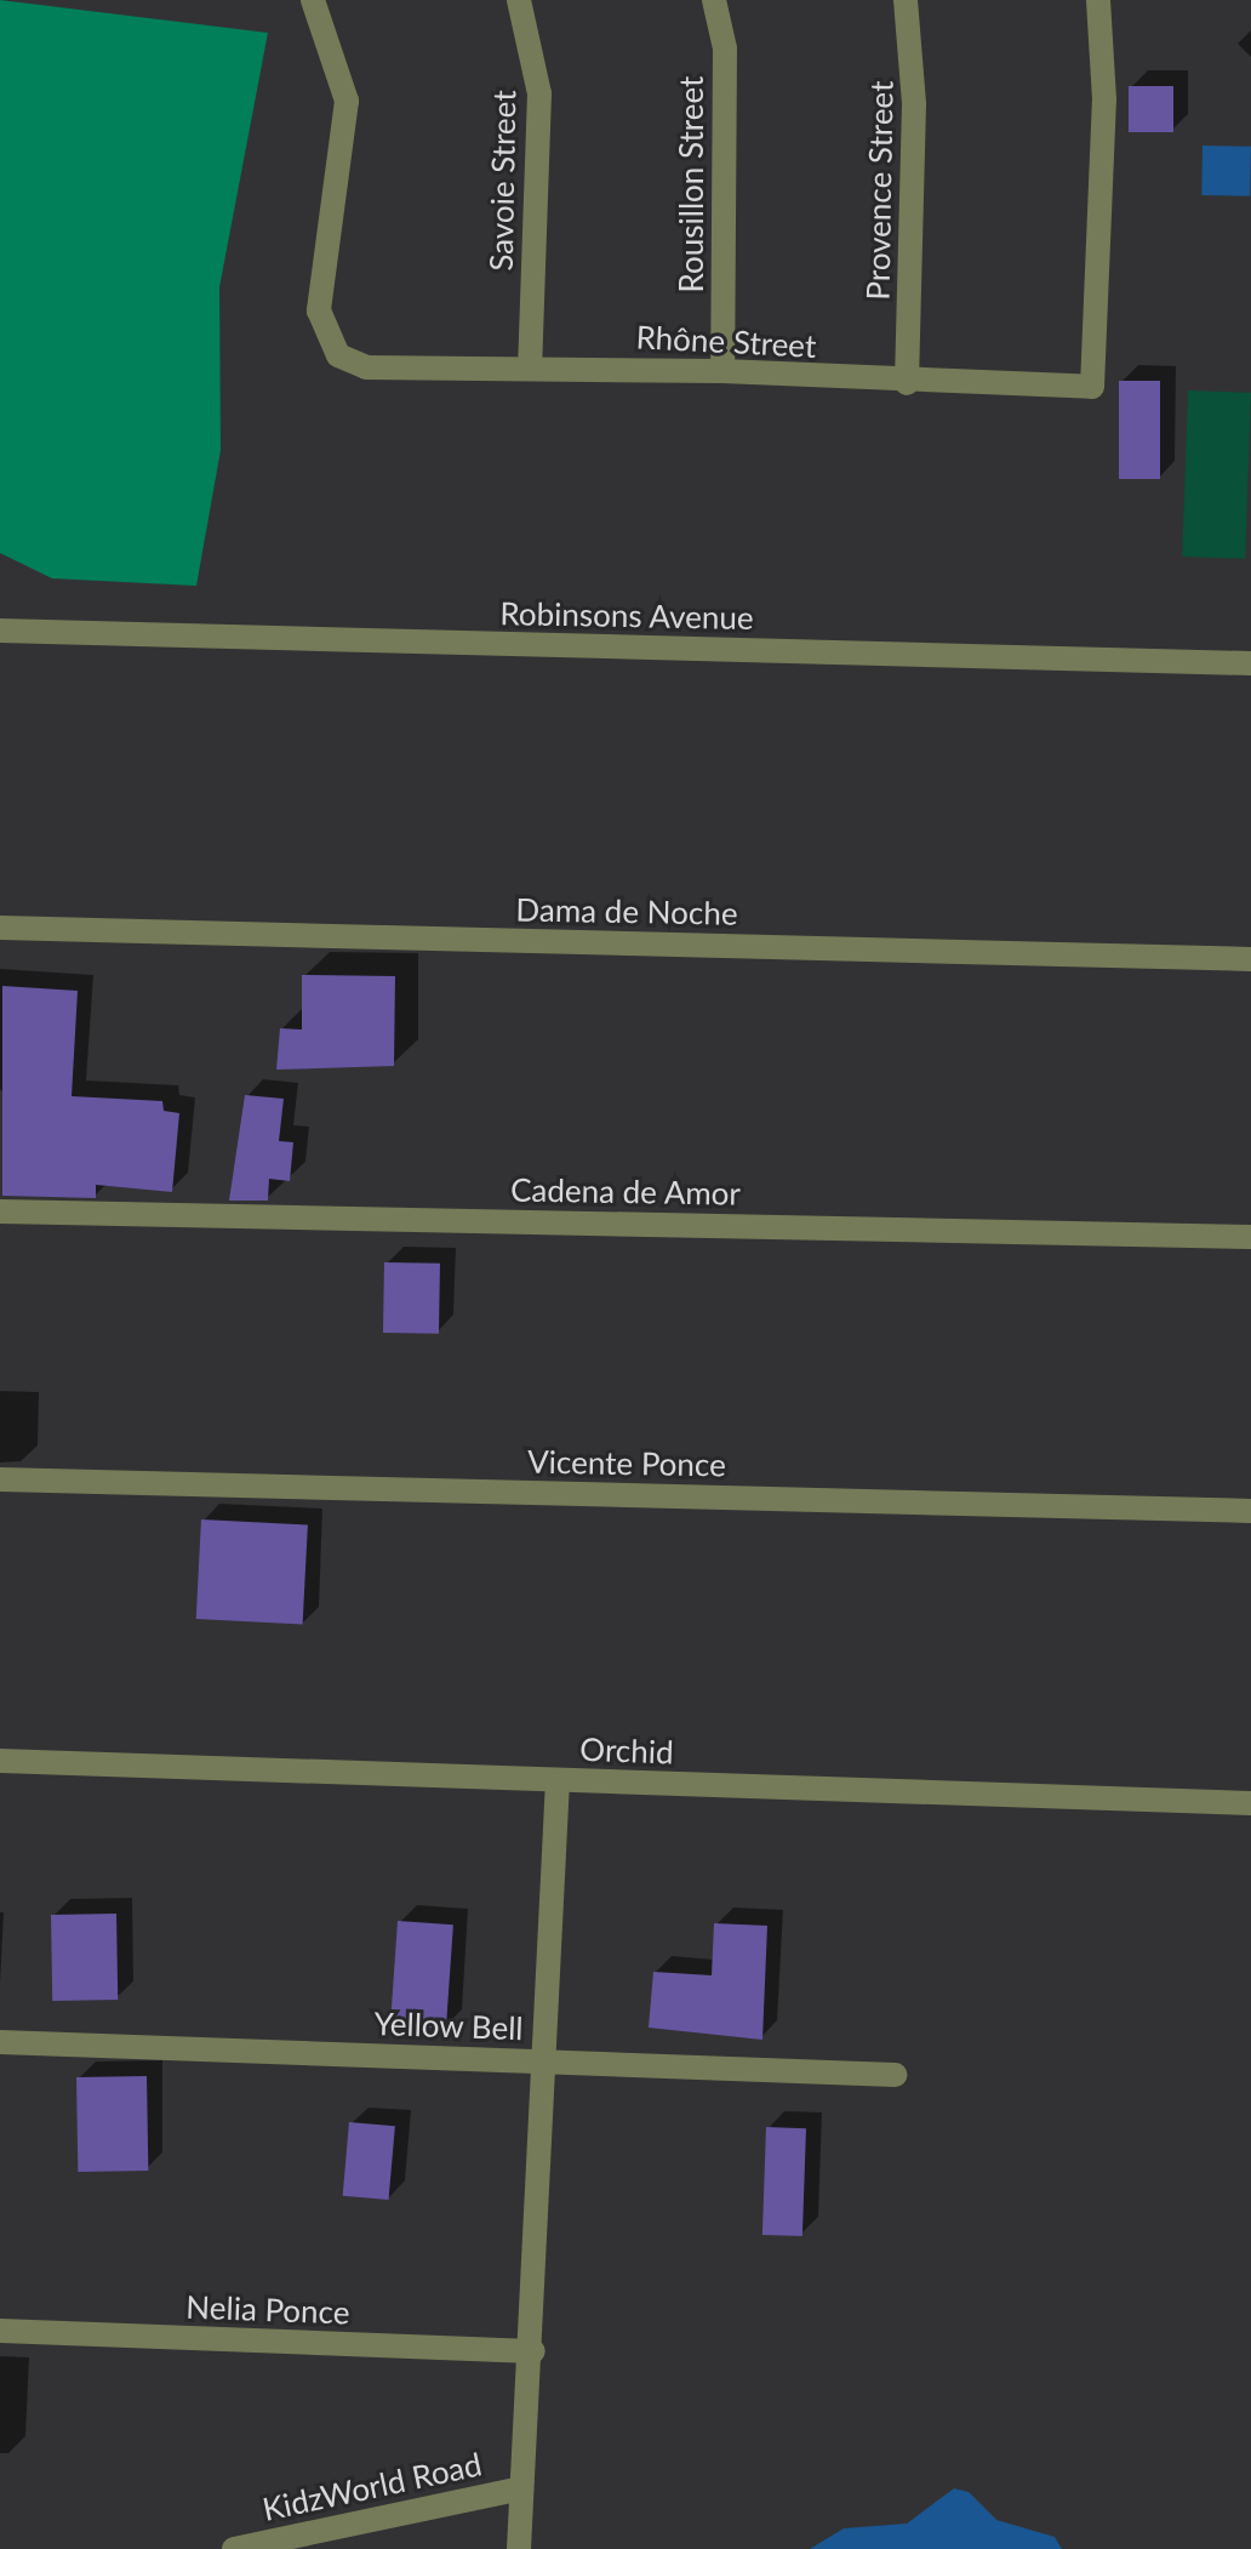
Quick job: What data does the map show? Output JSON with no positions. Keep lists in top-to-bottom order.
{
  "streets": {
    "street": [
      "Savoie Street",
      "Rousillon Street",
      "Provence Street",
      "Rhône Street",
      "Robinsons Avenue",
      "Dama de Noche",
      "Cadena de Amor",
      "Vicente Ponce",
      "Orchid",
      "Yellow Bell",
      "Nelia Ponce",
      "KidzWorld Road"
    ]
  },
  "crossings": [
    ["Savoie Street", "Rhône Street"],
    ["Rousillon Street", "Rhône Street"],
    ["Provence Street", "Rhône Street"]
  ]
}
